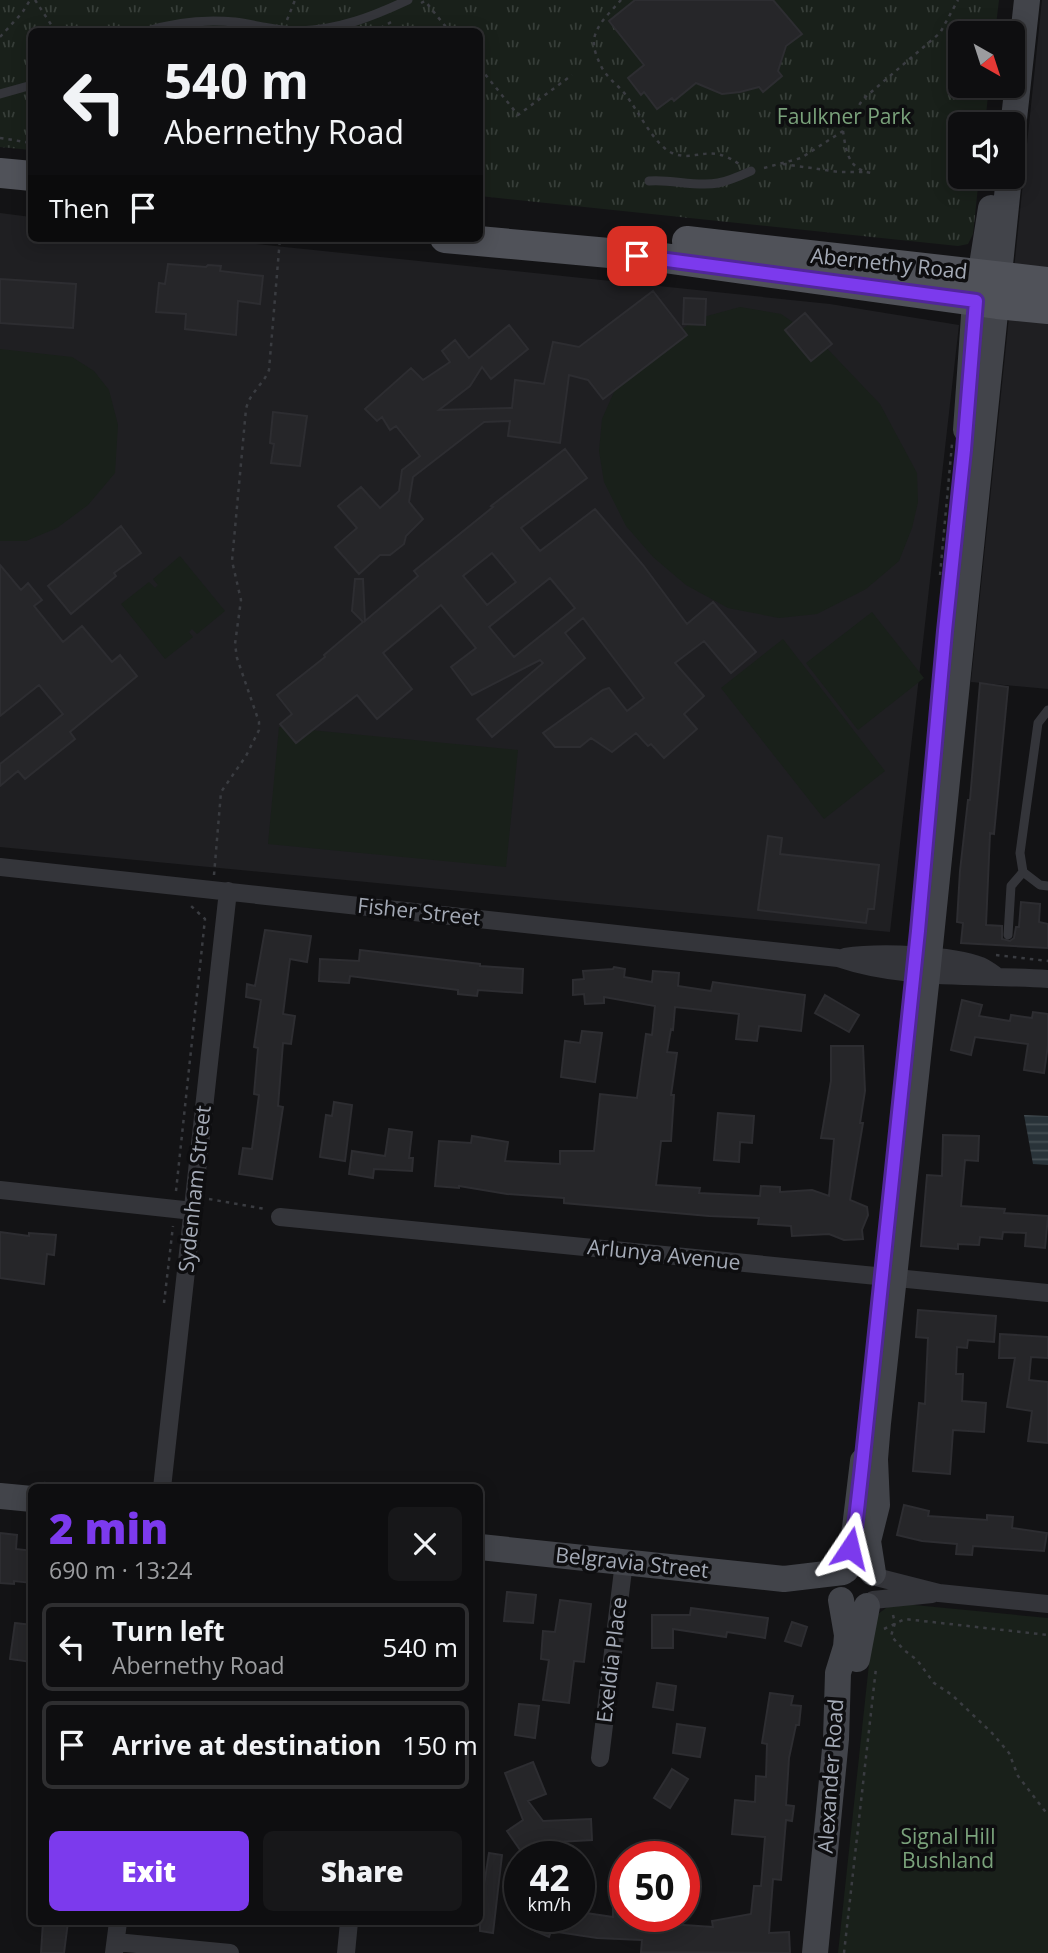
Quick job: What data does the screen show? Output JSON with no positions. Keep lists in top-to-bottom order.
{
  "streets": {
    "main road": ["Abernethy Road", "Belgravia Street", "Alexander Road"],
    "street": [
      "Fisher Street",
      "Sydenham Street",
      "Arlunya Avenue",
      "Exeldia Place"
    ]
  },
  "crossings": [
    ["Abernethy Road", "Alexander Road"],
    ["Fisher Street", "Sydenham Street"],
    ["Fisher Street", "Alexander Road"],
    ["Arlunya Avenue", "Alexander Road"],
    ["Belgravia Street", "Exeldia Place"],
    ["Belgravia Street", "Alexander Road"]
  ],
  "parks": ["Faulkner Park", "Signal Hill Bushland"],
  "north": "bottom right",
  "page": {
    "turn": ["540 m", "Abernethy Road"],
    "then": "Then",
    "heading": ["2 min", "690 m · 13:24"],
    "list": [
      {
        "name": "Turn left",
        "note": "Abernethy Road",
        "value": "540 m"
      },
      {
        "name": "Arrive at destination",
        "value": "150 m"
      }
    ],
    "buttons": ["Exit", "Share"],
    "speed": "42 km/h",
    "limit": "50"
  }
}
